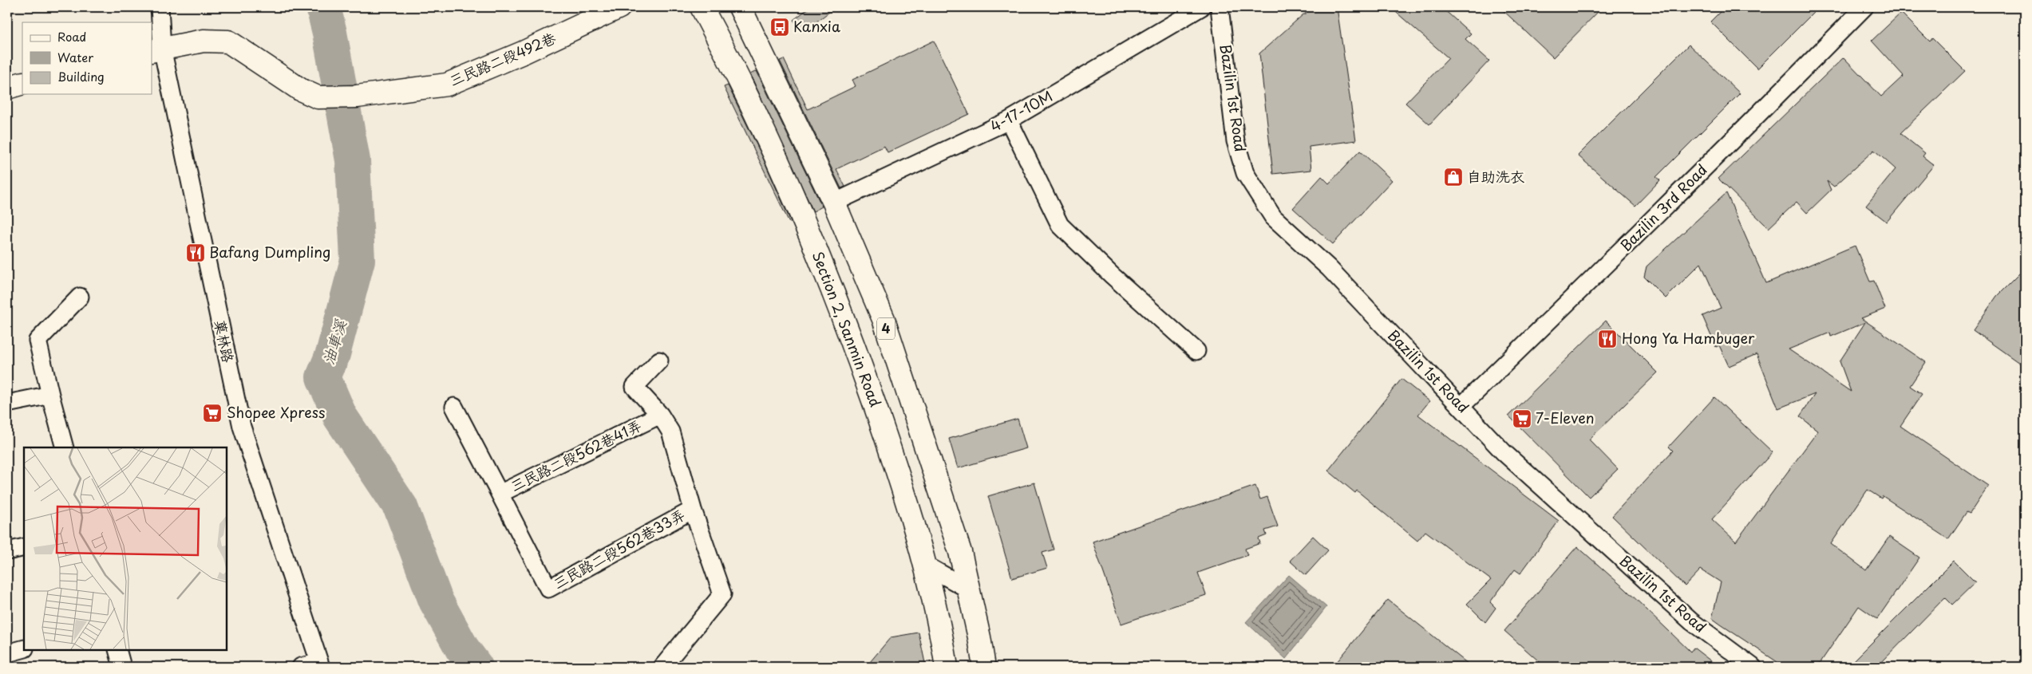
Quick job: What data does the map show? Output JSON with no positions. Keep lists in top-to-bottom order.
{
  "streets": {
    "main road": ["三民路二段492巷", "4", "Section 2, Sanmin Road"],
    "street": [
      "Bazilin 1st Road",
      "4-17-10M",
      "Bazilin 3rd Road",
      "菓林路",
      "三民路二段562巷41弄",
      "三民路二段562巷33弄"
    ]
  },
  "crossings": [
    ["三民路二段492巷", "菓林路"],
    ["Bazilin 1st Road", "Bazilin 3rd Road"],
    ["4-17-10M", "4"],
    ["三民路二段562巷41弄", "三民路二段562巷33弄"]
  ],
  "water": ["油車溪"],
  "places": {
    "bus stop": ["Kanxia"],
    "shop": ["自助洗衣"],
    "restaurant": ["Bafang Dumpling", "Hong Ya Hambuger"],
    "supermarket": ["Shopee Xpress", "7-Eleven"]
  },
  "legend": ["Road", "Water", "Building"]
}
